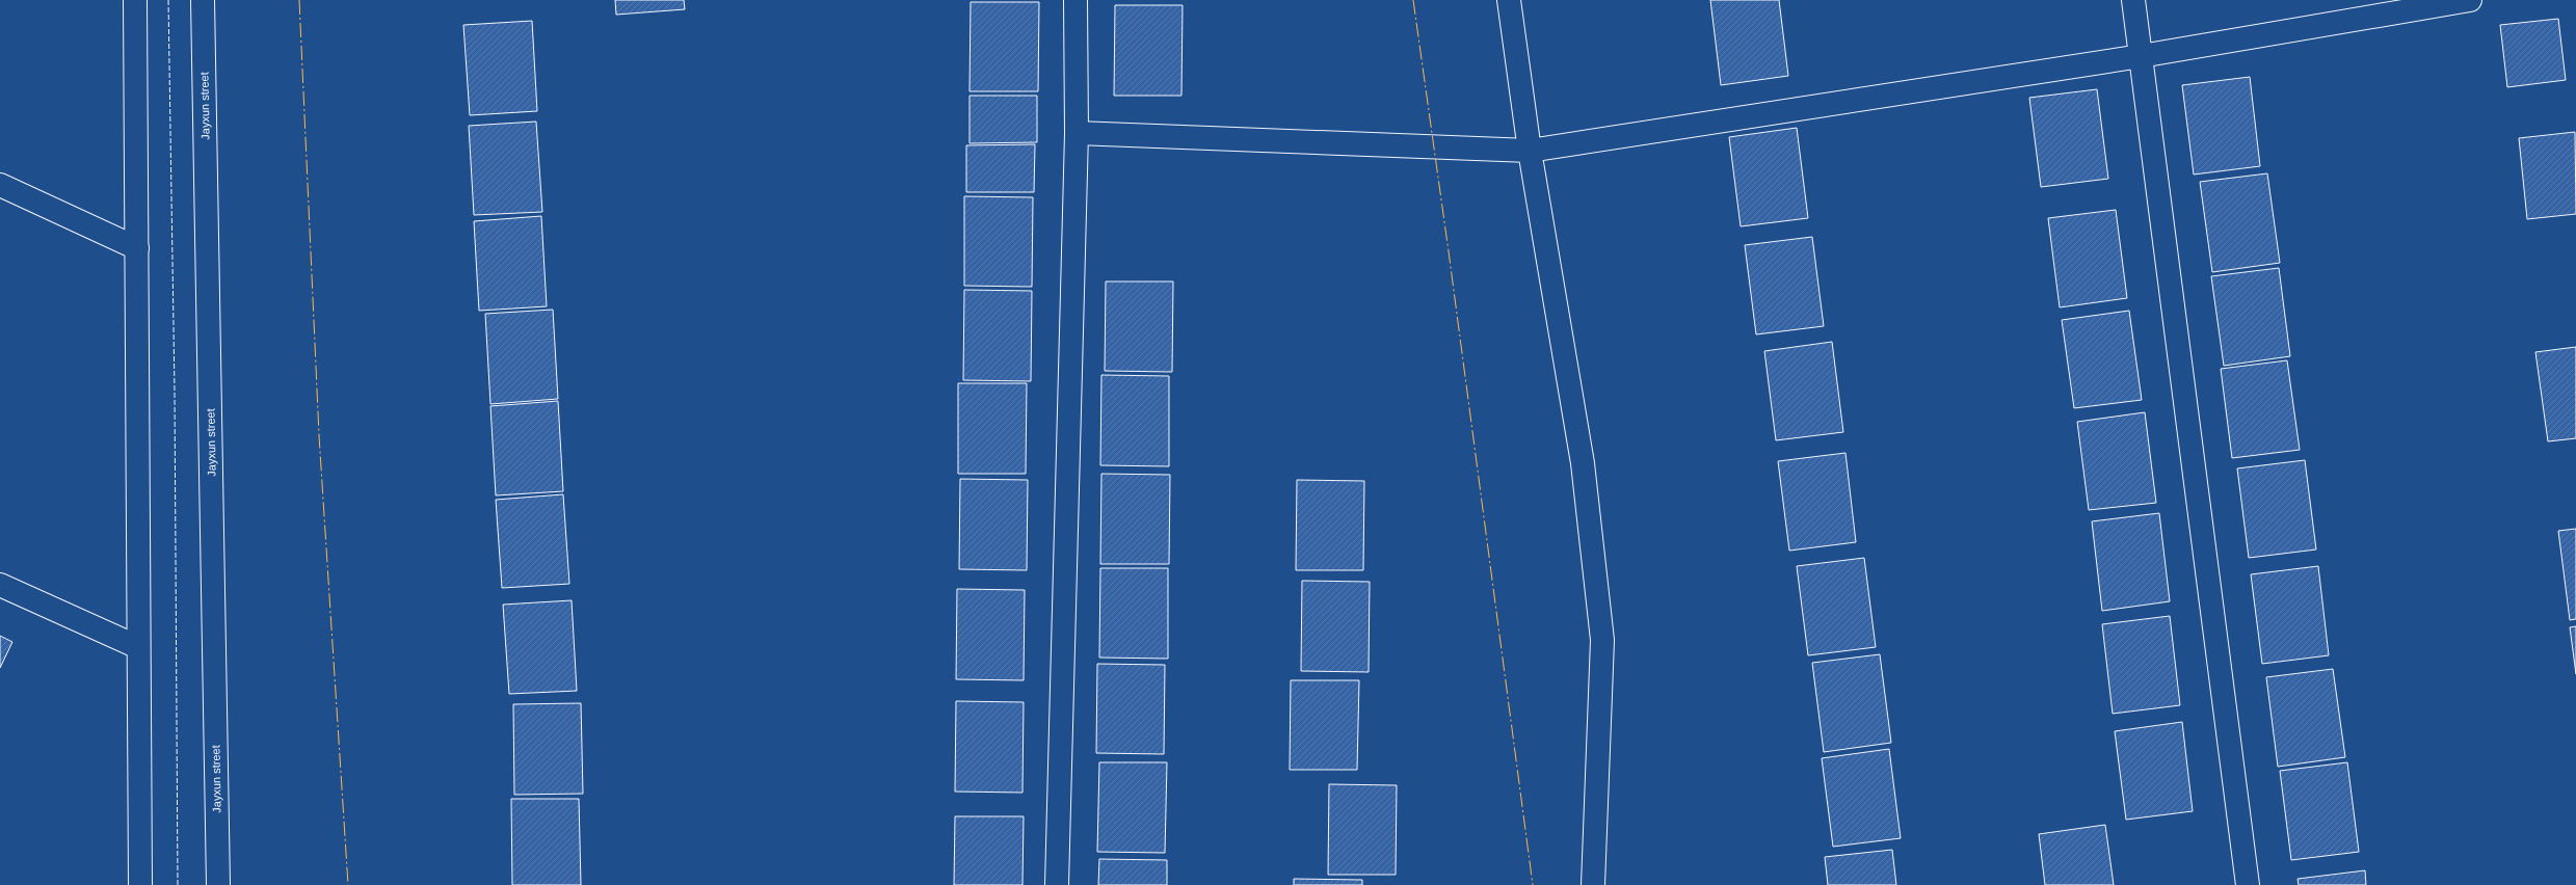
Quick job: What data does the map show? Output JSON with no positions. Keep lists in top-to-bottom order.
{
  "streets": {
    "main road": ["Jayxun street"]
  }
}
